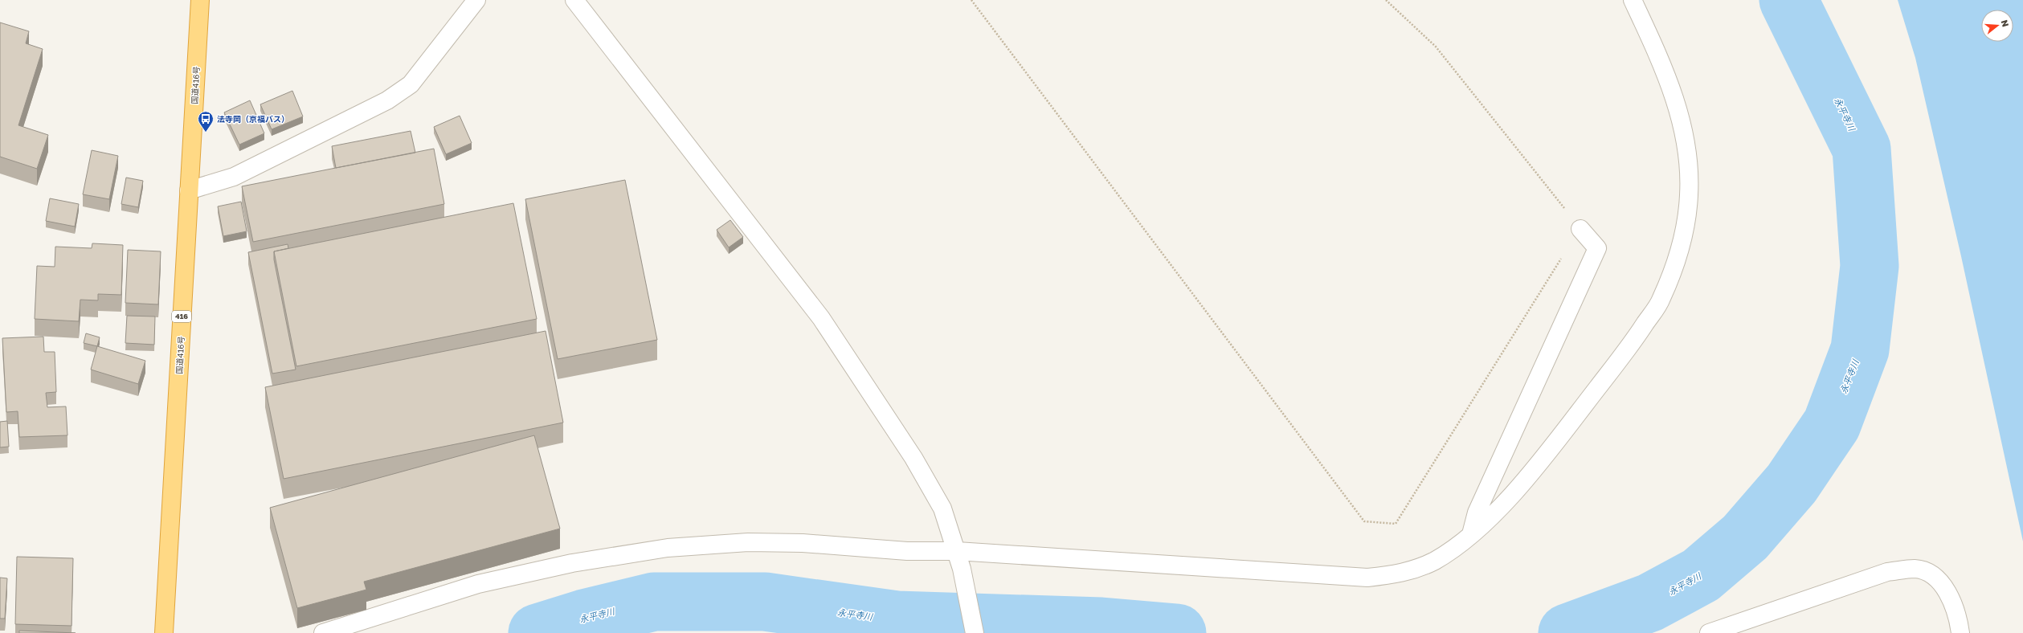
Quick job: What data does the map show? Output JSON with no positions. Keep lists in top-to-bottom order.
{
  "streets": {
    "highway": ["国道416号", "416"]
  },
  "water": ["永平寺川"],
  "places": {
    "bus stop": ["法寺岡（京福バス）"]
  },
  "north": "right"
}
